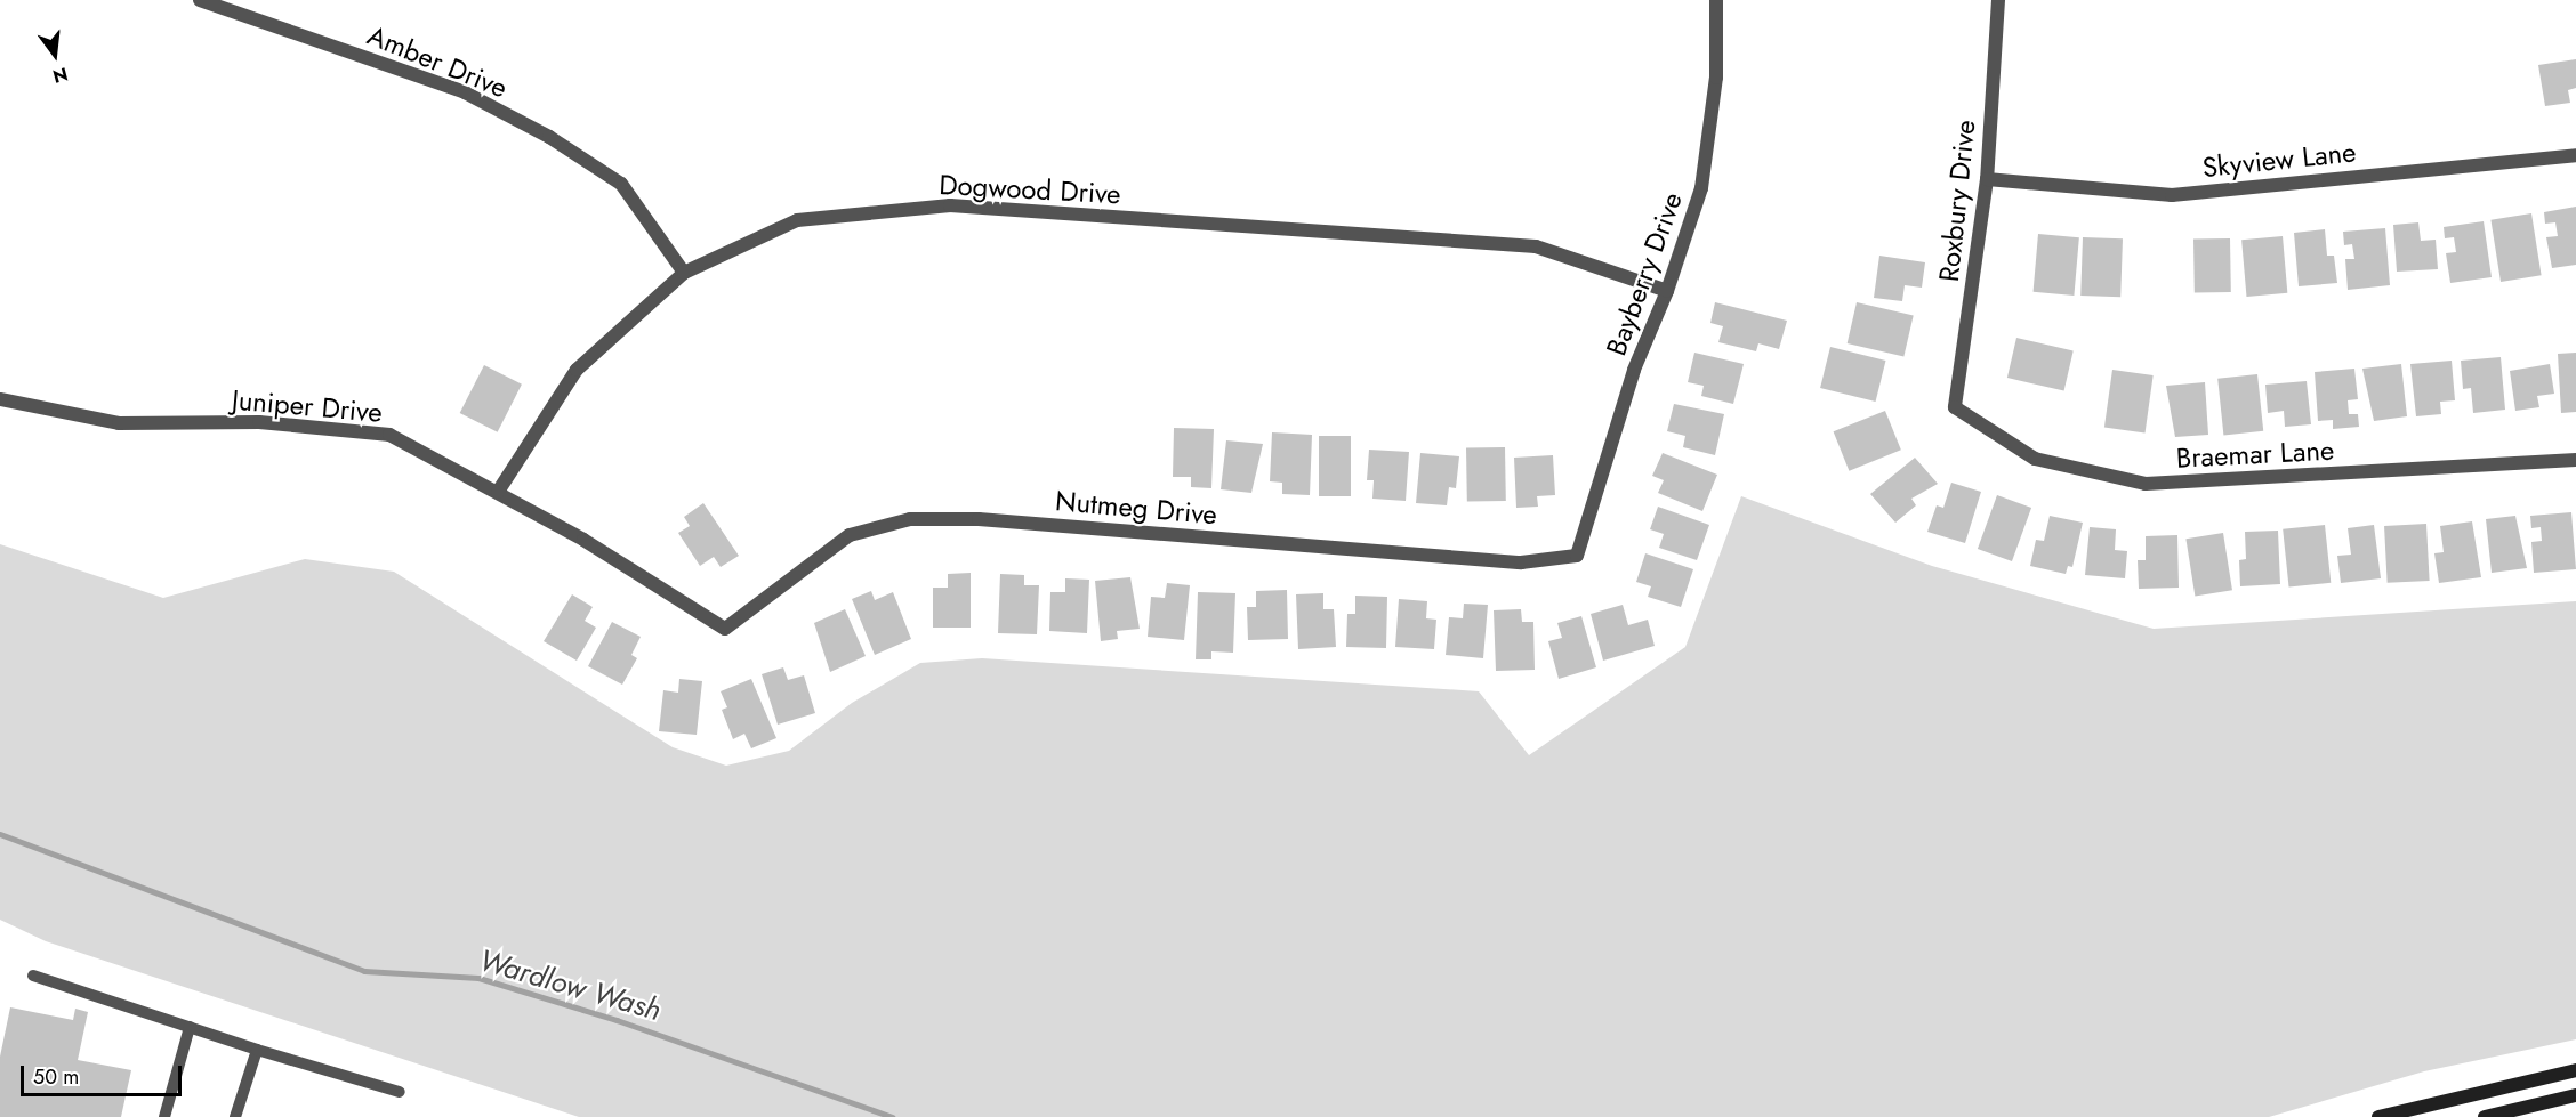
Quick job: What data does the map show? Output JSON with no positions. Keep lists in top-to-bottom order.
{
  "streets": {
    "street": [
      "Amber Drive",
      "Skyview Lane",
      "Dogwood Drive",
      "Roxbury Drive",
      "Bayberry Drive",
      "Juniper Drive",
      "Braemar Lane",
      "Nutmeg Drive"
    ]
  },
  "crossings": [
    ["Amber Drive", "Dogwood Drive"],
    ["Skyview Lane", "Roxbury Drive"],
    ["Dogwood Drive", "Bayberry Drive"],
    ["Dogwood Drive", "Juniper Drive"],
    ["Roxbury Drive", "Braemar Lane"],
    ["Bayberry Drive", "Nutmeg Drive"],
    ["Juniper Drive", "Nutmeg Drive"]
  ],
  "water": ["Wardlow Wash"],
  "scale_bar": "50 m",
  "north": "bottom"
}
